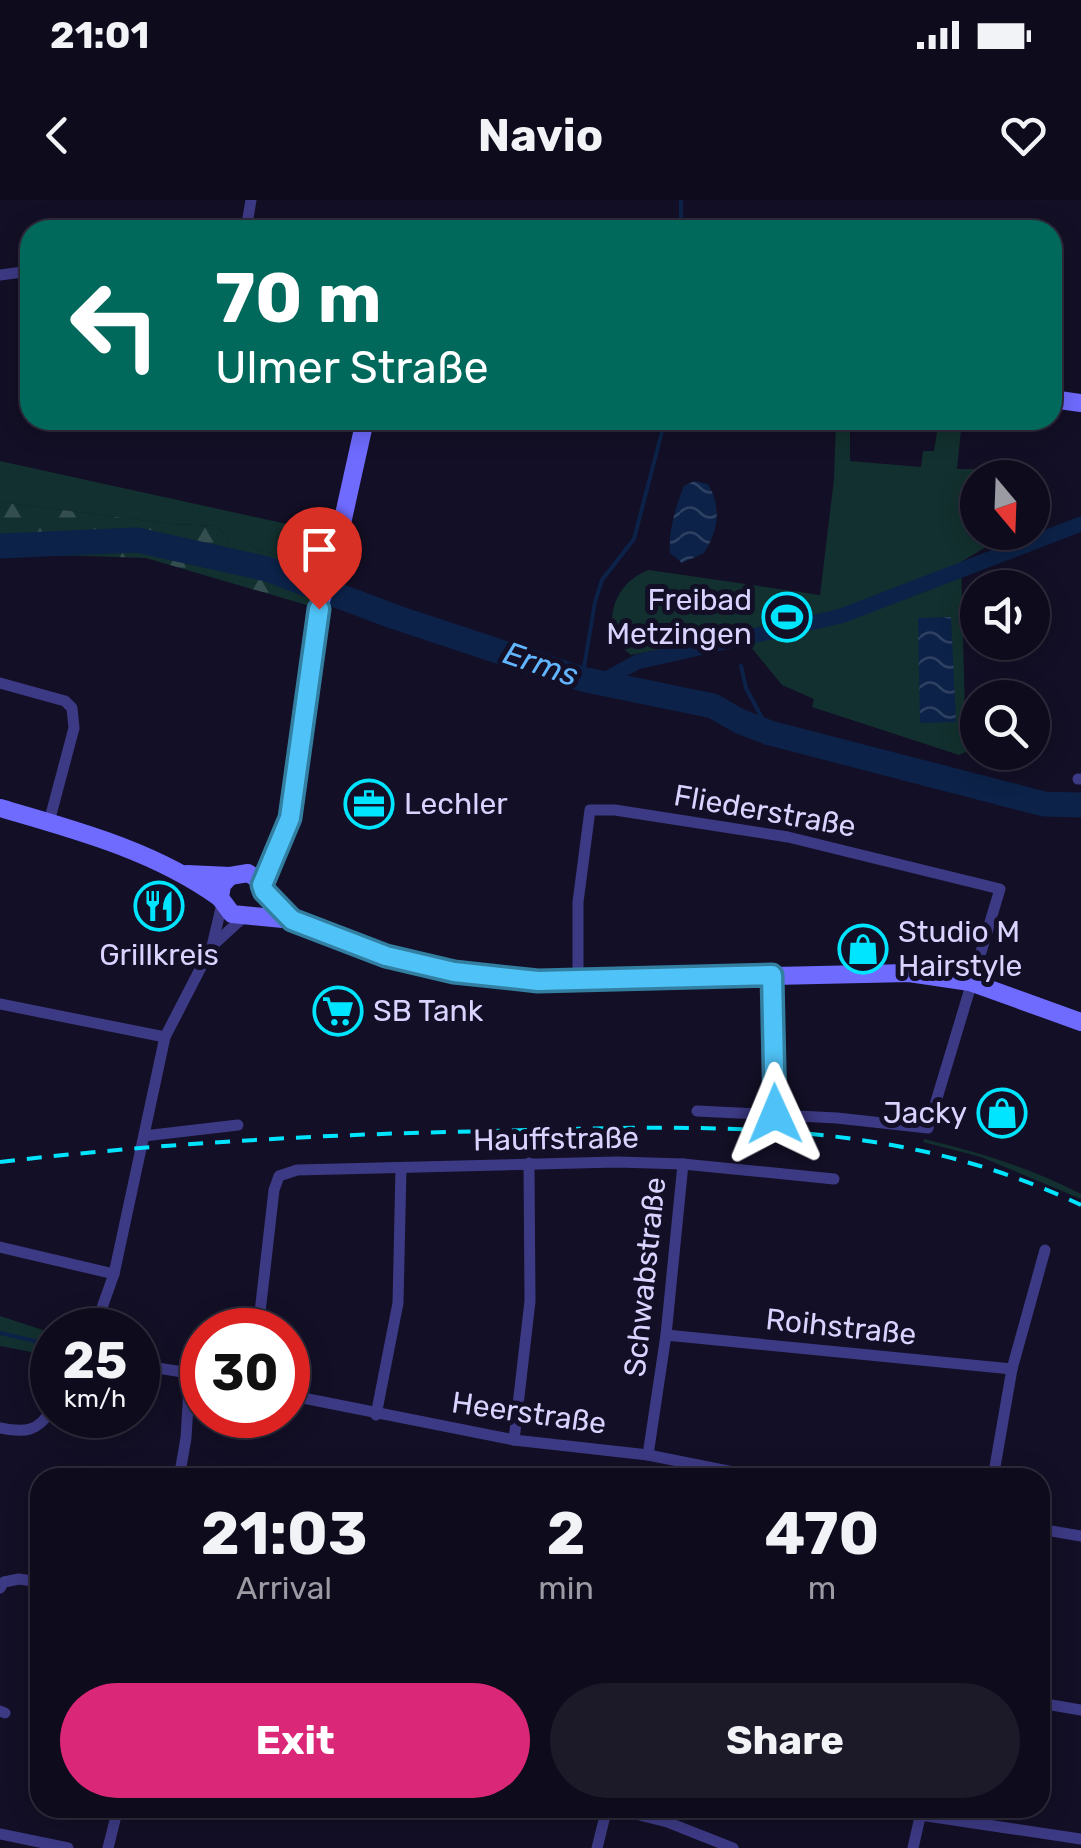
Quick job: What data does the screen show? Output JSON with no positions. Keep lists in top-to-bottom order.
{
  "streets": {
    "street": [
      "Fliederstraße",
      "Hauffstraße",
      "Schwabstraße",
      "Roihstraße",
      "Heerstraße"
    ]
  },
  "crossings": [
    ["Hauffstraße", "Schwabstraße"],
    ["Schwabstraße", "Roihstraße"],
    ["Schwabstraße", "Heerstraße"]
  ],
  "water": ["Erms"],
  "places": {
    "sports": ["Freibad Metzingen"],
    "office": ["Lechler"],
    "restaurant": ["Grillkreis"],
    "shop": ["Studio M Hairstyle", "Jacky"],
    "supermarket": ["SB Tank"]
  },
  "north": "bottom",
  "page": {
    "status": "21:01",
    "header": "Navio",
    "turn": ["70 m", "Ulmer Straße"],
    "speed": "25 km/h",
    "limit": "30",
    "eta": [
      "21:03",
      "Arrival",
      "2",
      "min",
      "470",
      "m"
    ],
    "buttons": ["Exit", "Share"]
  }
}
